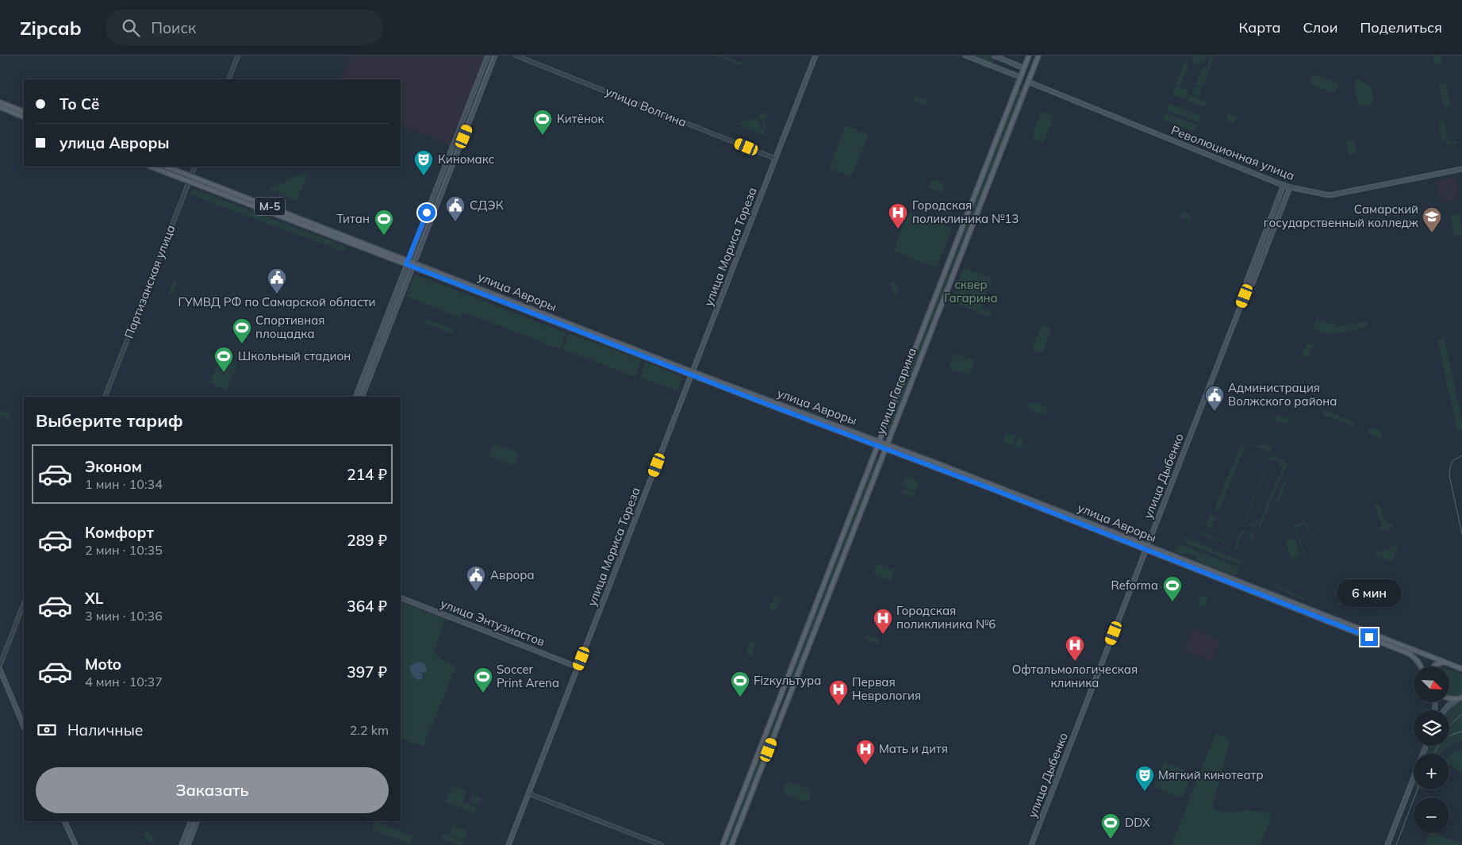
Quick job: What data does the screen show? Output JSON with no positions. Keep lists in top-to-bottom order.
{
  "streets": {
    "main road": [
      "Революционная улица",
      "М-5",
      "улица Мориса Тореза",
      "улица Авроры",
      "улица Гагарина",
      "улица Дыбенко",
      "улица Энтузиастов"
    ],
    "street": ["улица Волгина", "Партизанская улица"]
  },
  "crossings": [
    ["улица Волгина", "улица Мориса Тореза"],
    ["Революционная улица", "улица Гагарина"],
    ["Революционная улица", "улица Дыбенко"],
    ["улица Мориса Тореза", "улица Авроры"],
    ["улица Мориса Тореза", "улица Энтузиастов"],
    ["Партизанская улица", "улица Авроры"],
    ["улица Авроры", "улица Гагарина"],
    ["улица Авроры", "улица Дыбенко"]
  ],
  "parks": ["сквер Гагарина"],
  "places": {
    "sports": [
      "Китёнок",
      "Титан",
      "Спортивная площадка",
      "Школьный стадион",
      "Reforma",
      "Soccer Print Arena",
      "Fizкультура",
      "DDX"
    ],
    "theatre": ["Киномакс", "Мягкий кинотеатр"],
    "public building": [
      "СДЭК",
      "ГУМВД РФ по Самарской области",
      "Администрация Волжского района",
      "Аврора"
    ],
    "hospital": [
      "Городская поликлиника №13",
      "Городская поликлиника №6",
      "Офтальмологическая клиника",
      "Первая Неврология",
      "Мать и дитя"
    ],
    "school or university": ["Самарский государственный колледж"]
  },
  "north": "bottom right",
  "page": {
    "header": "Zipcab",
    "search": "Поиск",
    "nav": ["Карта", "Слои", "Поделиться"],
    "banner": ["То Сё", "улица Авроры"],
    "heading": "Выберите тариф",
    "list": [
      {
        "name": "Эконом",
        "note": "1 мин · 10:34",
        "value": "214 ₽"
      },
      {
        "name": "Комфорт",
        "note": "2 мин · 10:35",
        "value": "289 ₽"
      },
      {
        "name": "XL",
        "note": "3 мин · 10:36",
        "value": "364 ₽"
      },
      {
        "name": "Moto",
        "note": "4 мин · 10:37",
        "value": "397 ₽"
      }
    ],
    "bubble": "6 мин",
    "map_buttons": ["+", "−"],
    "pay": ["Наличные", "2.2 km"],
    "buttons": "Заказать"
  }
}
